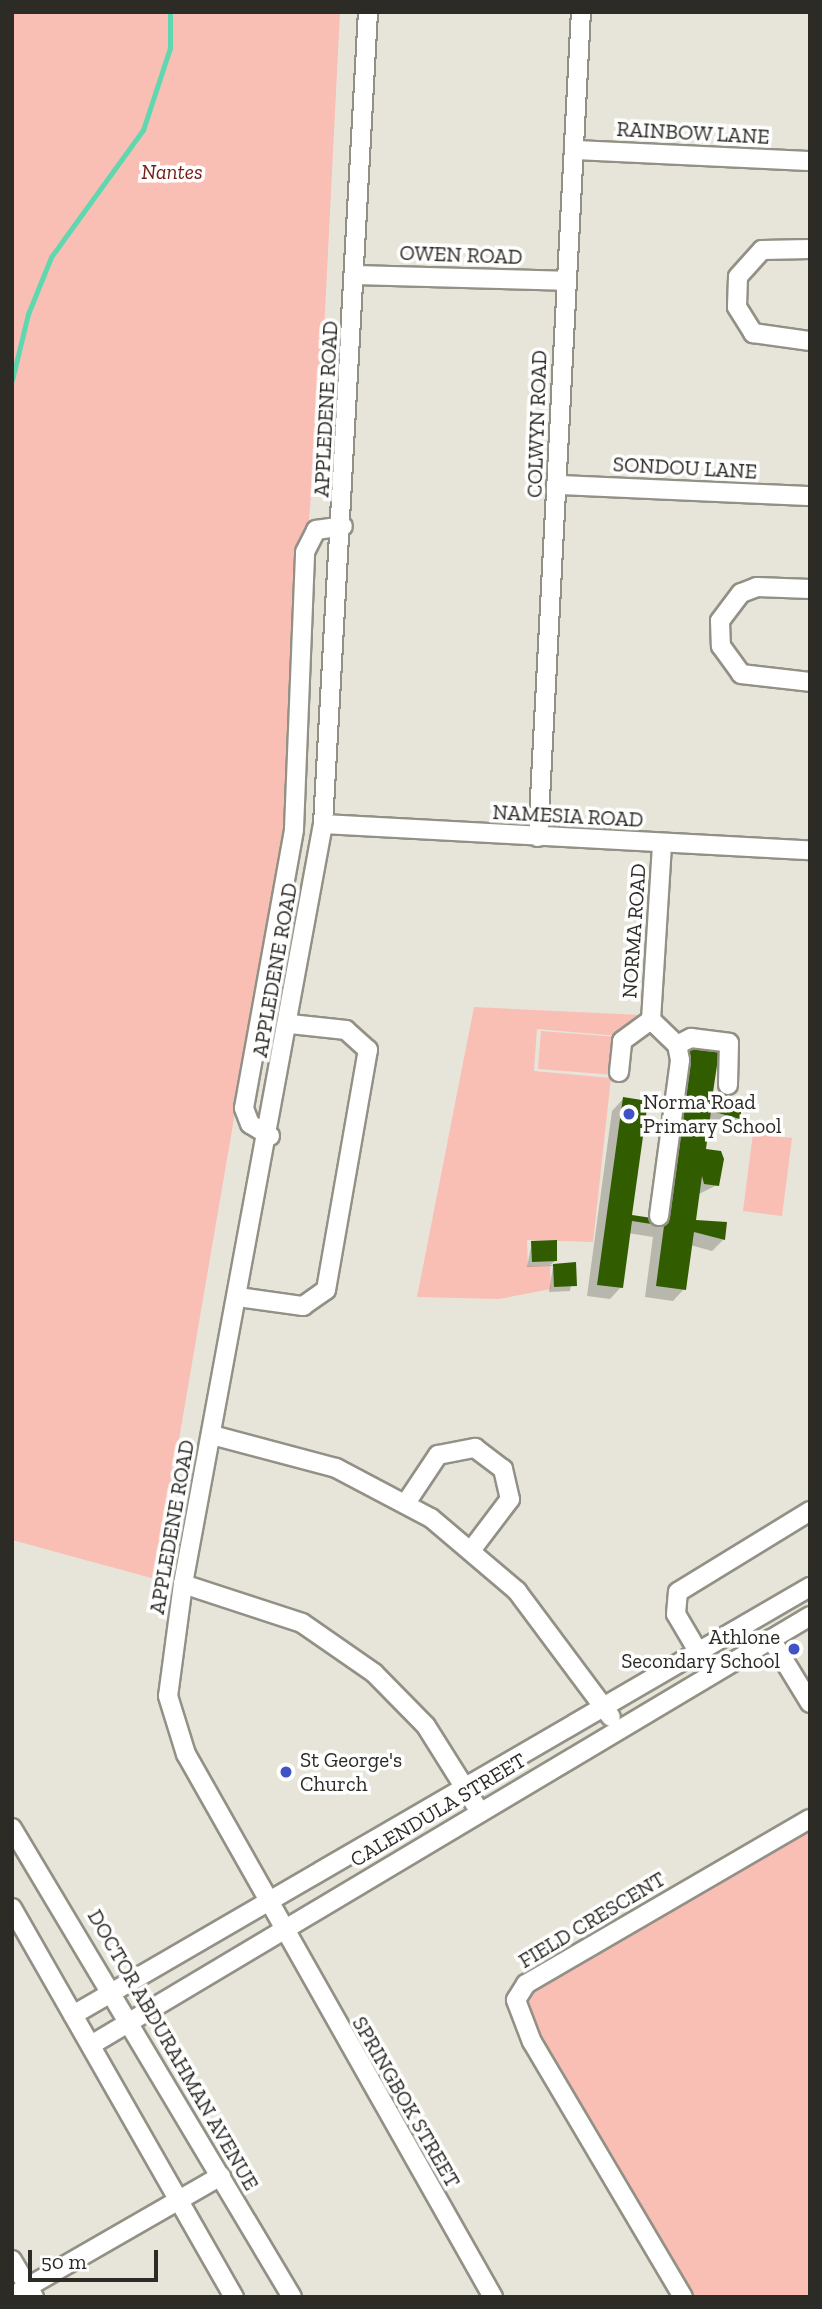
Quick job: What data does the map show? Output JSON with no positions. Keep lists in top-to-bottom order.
{
  "streets": {
    "street": [
      "RAINBOW LANE",
      "OWEN ROAD",
      "APPLEDENE ROAD",
      "COLWYN ROAD",
      "SONDOU LANE",
      "NAMESIA ROAD",
      "NORMA ROAD",
      "CALENDULA STREET",
      "FIELD CRESCENT",
      "DOCTOR ABDURAHMAN AVENUE",
      "SPRINGBOK STREET"
    ]
  },
  "crossings": [
    ["RAINBOW LANE", "COLWYN ROAD"],
    ["OWEN ROAD", "APPLEDENE ROAD"],
    ["OWEN ROAD", "COLWYN ROAD"],
    ["APPLEDENE ROAD", "NAMESIA ROAD"],
    ["APPLEDENE ROAD", "CALENDULA STREET"],
    ["APPLEDENE ROAD", "SPRINGBOK STREET"],
    ["COLWYN ROAD", "SONDOU LANE"],
    ["COLWYN ROAD", "NAMESIA ROAD"],
    ["NAMESIA ROAD", "NORMA ROAD"],
    ["CALENDULA STREET", "DOCTOR ABDURAHMAN AVENUE"],
    ["CALENDULA STREET", "SPRINGBOK STREET"]
  ],
  "parks": ["Nantes"],
  "places": ["Norma Road Primary School", "Athlone Secondary School", "St George's Church"],
  "scale_bar": "50 m"
}
